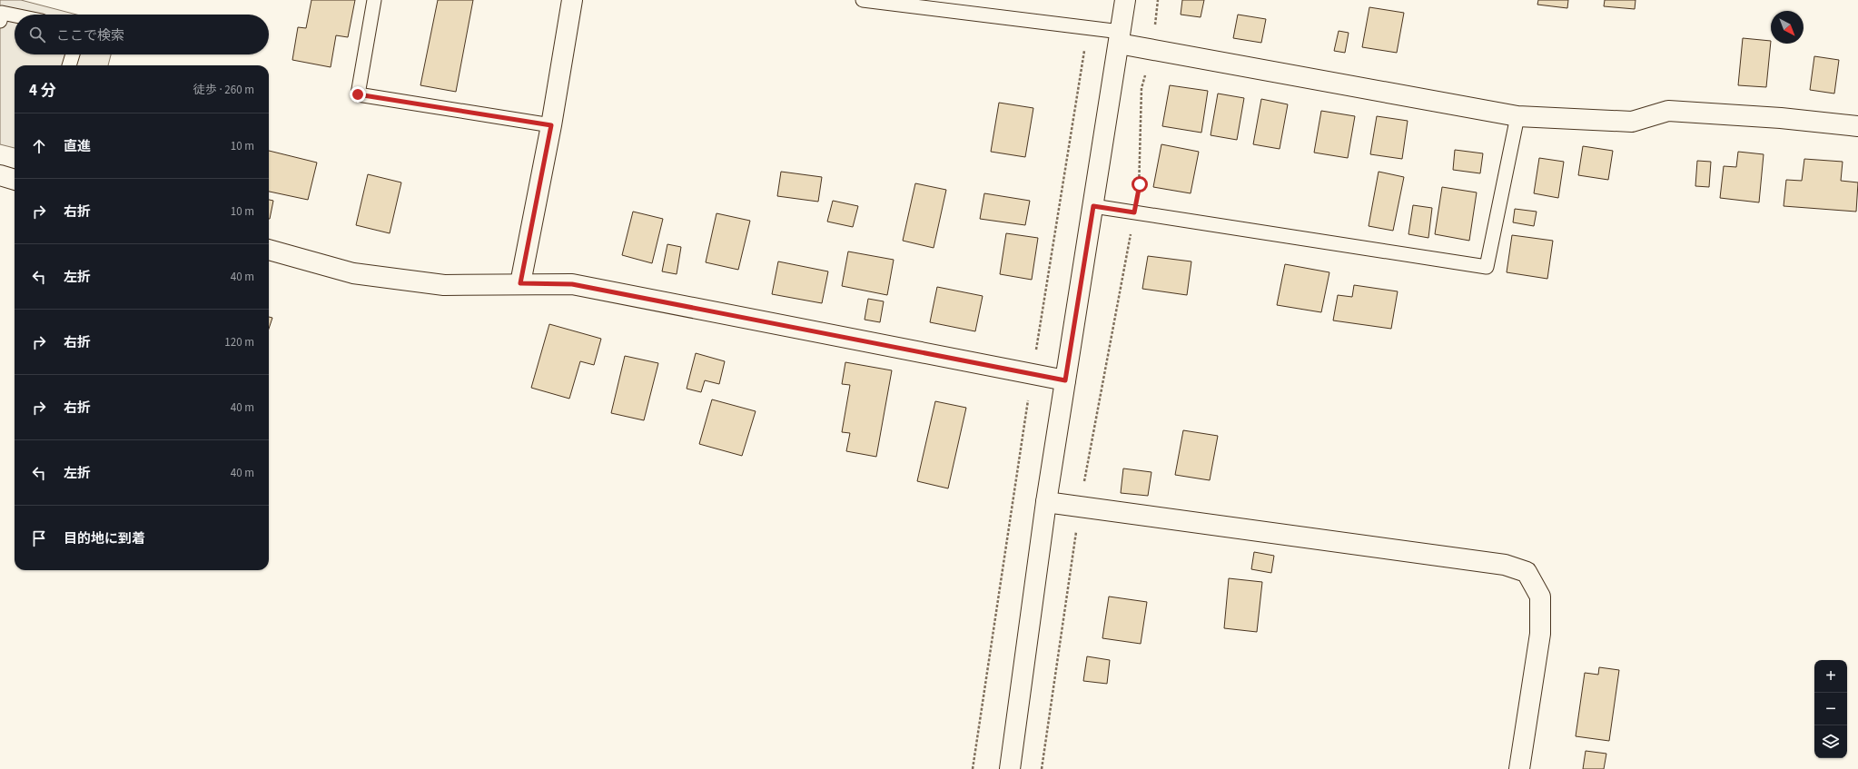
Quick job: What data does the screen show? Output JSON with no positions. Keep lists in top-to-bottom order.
{
  "north": "bottom right",
  "page": {
    "search": "ここで検索",
    "heading": ["4 分", "徒歩 · 260 m"],
    "list": [
      ["直進", "10 m"],
      ["右折", "10 m"],
      ["左折", "40 m"],
      ["右折", "120 m"],
      ["右折", "40 m"],
      ["左折", "40 m"],
      "目的地に到着"
    ],
    "map_buttons": ["+", "−"]
  }
}
